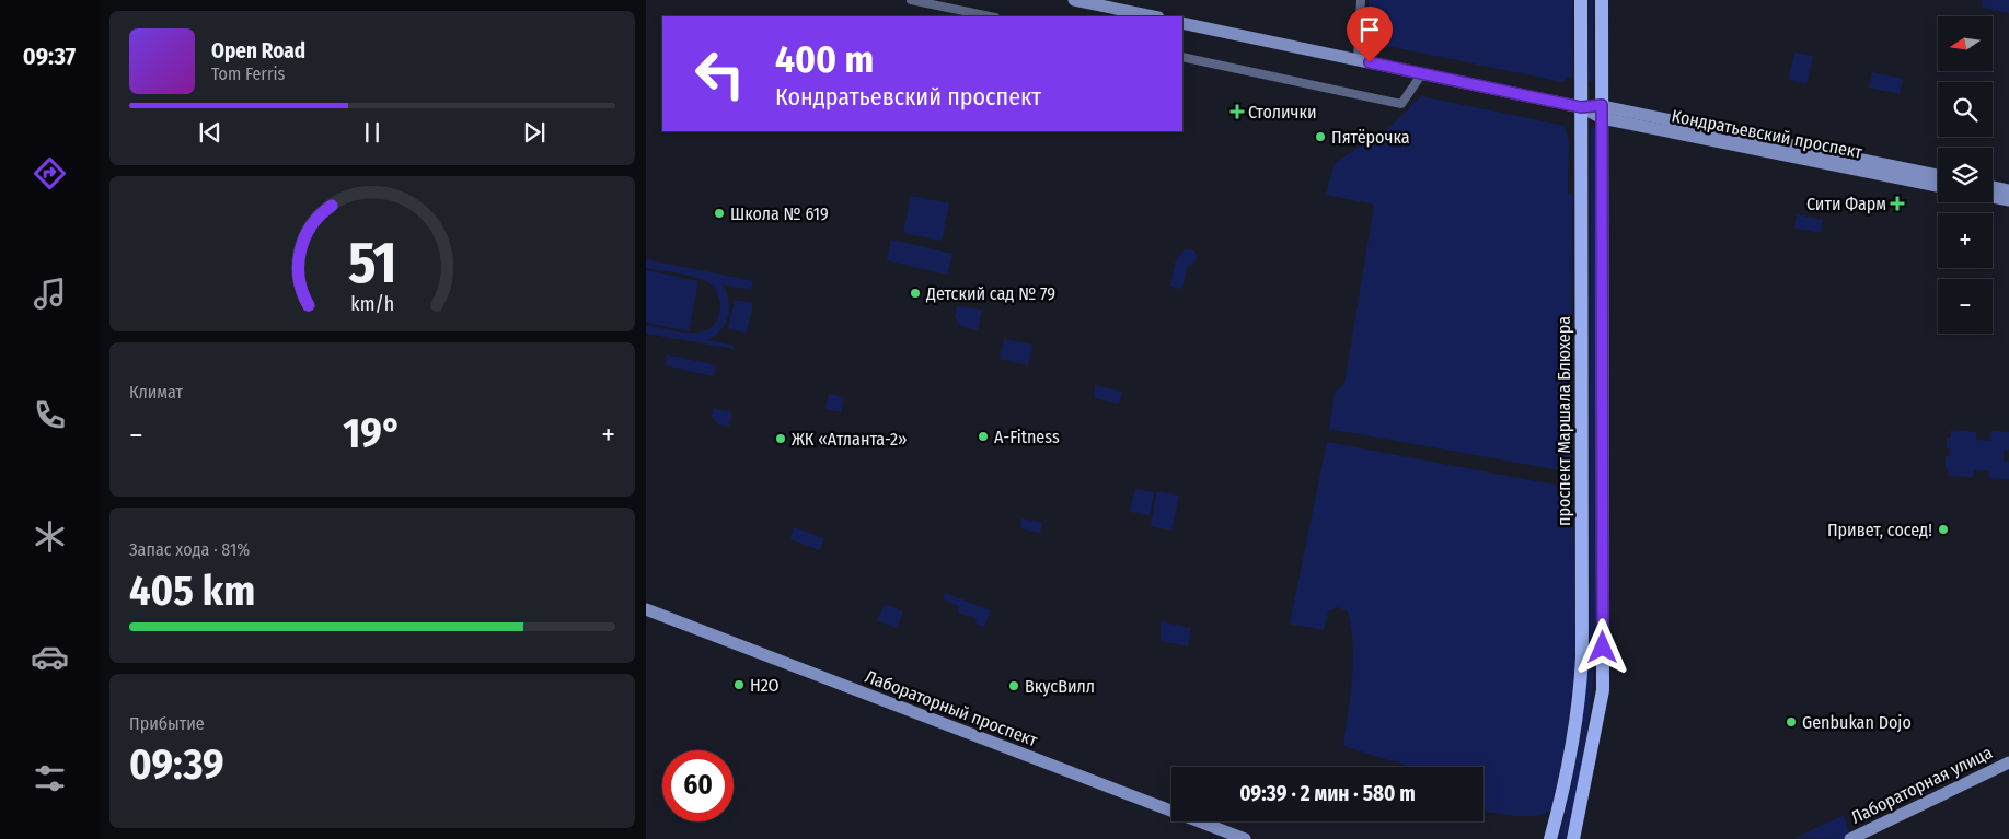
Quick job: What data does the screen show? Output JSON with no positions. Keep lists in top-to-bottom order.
{
  "streets": {
    "main road": ["проспект Маршала Блюхера"],
    "street": ["Кондратьевский проспект", "Лабораторный проспект", "Лабораторная улица"]
  },
  "crossings": [
    ["Кондратьевский проспект", "проспект Маршала Блюхера"]
  ],
  "places": {
    "health": ["Столички", "Сити Фарм"],
    "other": [
      "Пятёрочка",
      "Школа № 619",
      "Детский сад № 79",
      "A-Fitness",
      "ЖК «Атланта-2»",
      "Привет, сосед!",
      "H2O",
      "ВкусВилл",
      "Genbukan Dojo"
    ]
  },
  "north": "left",
  "page": {
    "tabs": "09:37",
    "map_buttons": ["+", "−"],
    "turn": ["400 m", "Кондратьевский проспект"],
    "song": ["Open Road", "Tom Ferris"],
    "tile": [
      "Климат",
      ["Запас хода · 81%", "405 km"],
      ["Прибытие", "09:39"]
    ],
    "heat": ["−", "19°", "+"],
    "limit": "60",
    "trip": "09:39 · 2 мин · 580 m",
    "gauge": ["51", "km/h"]
  }
}
